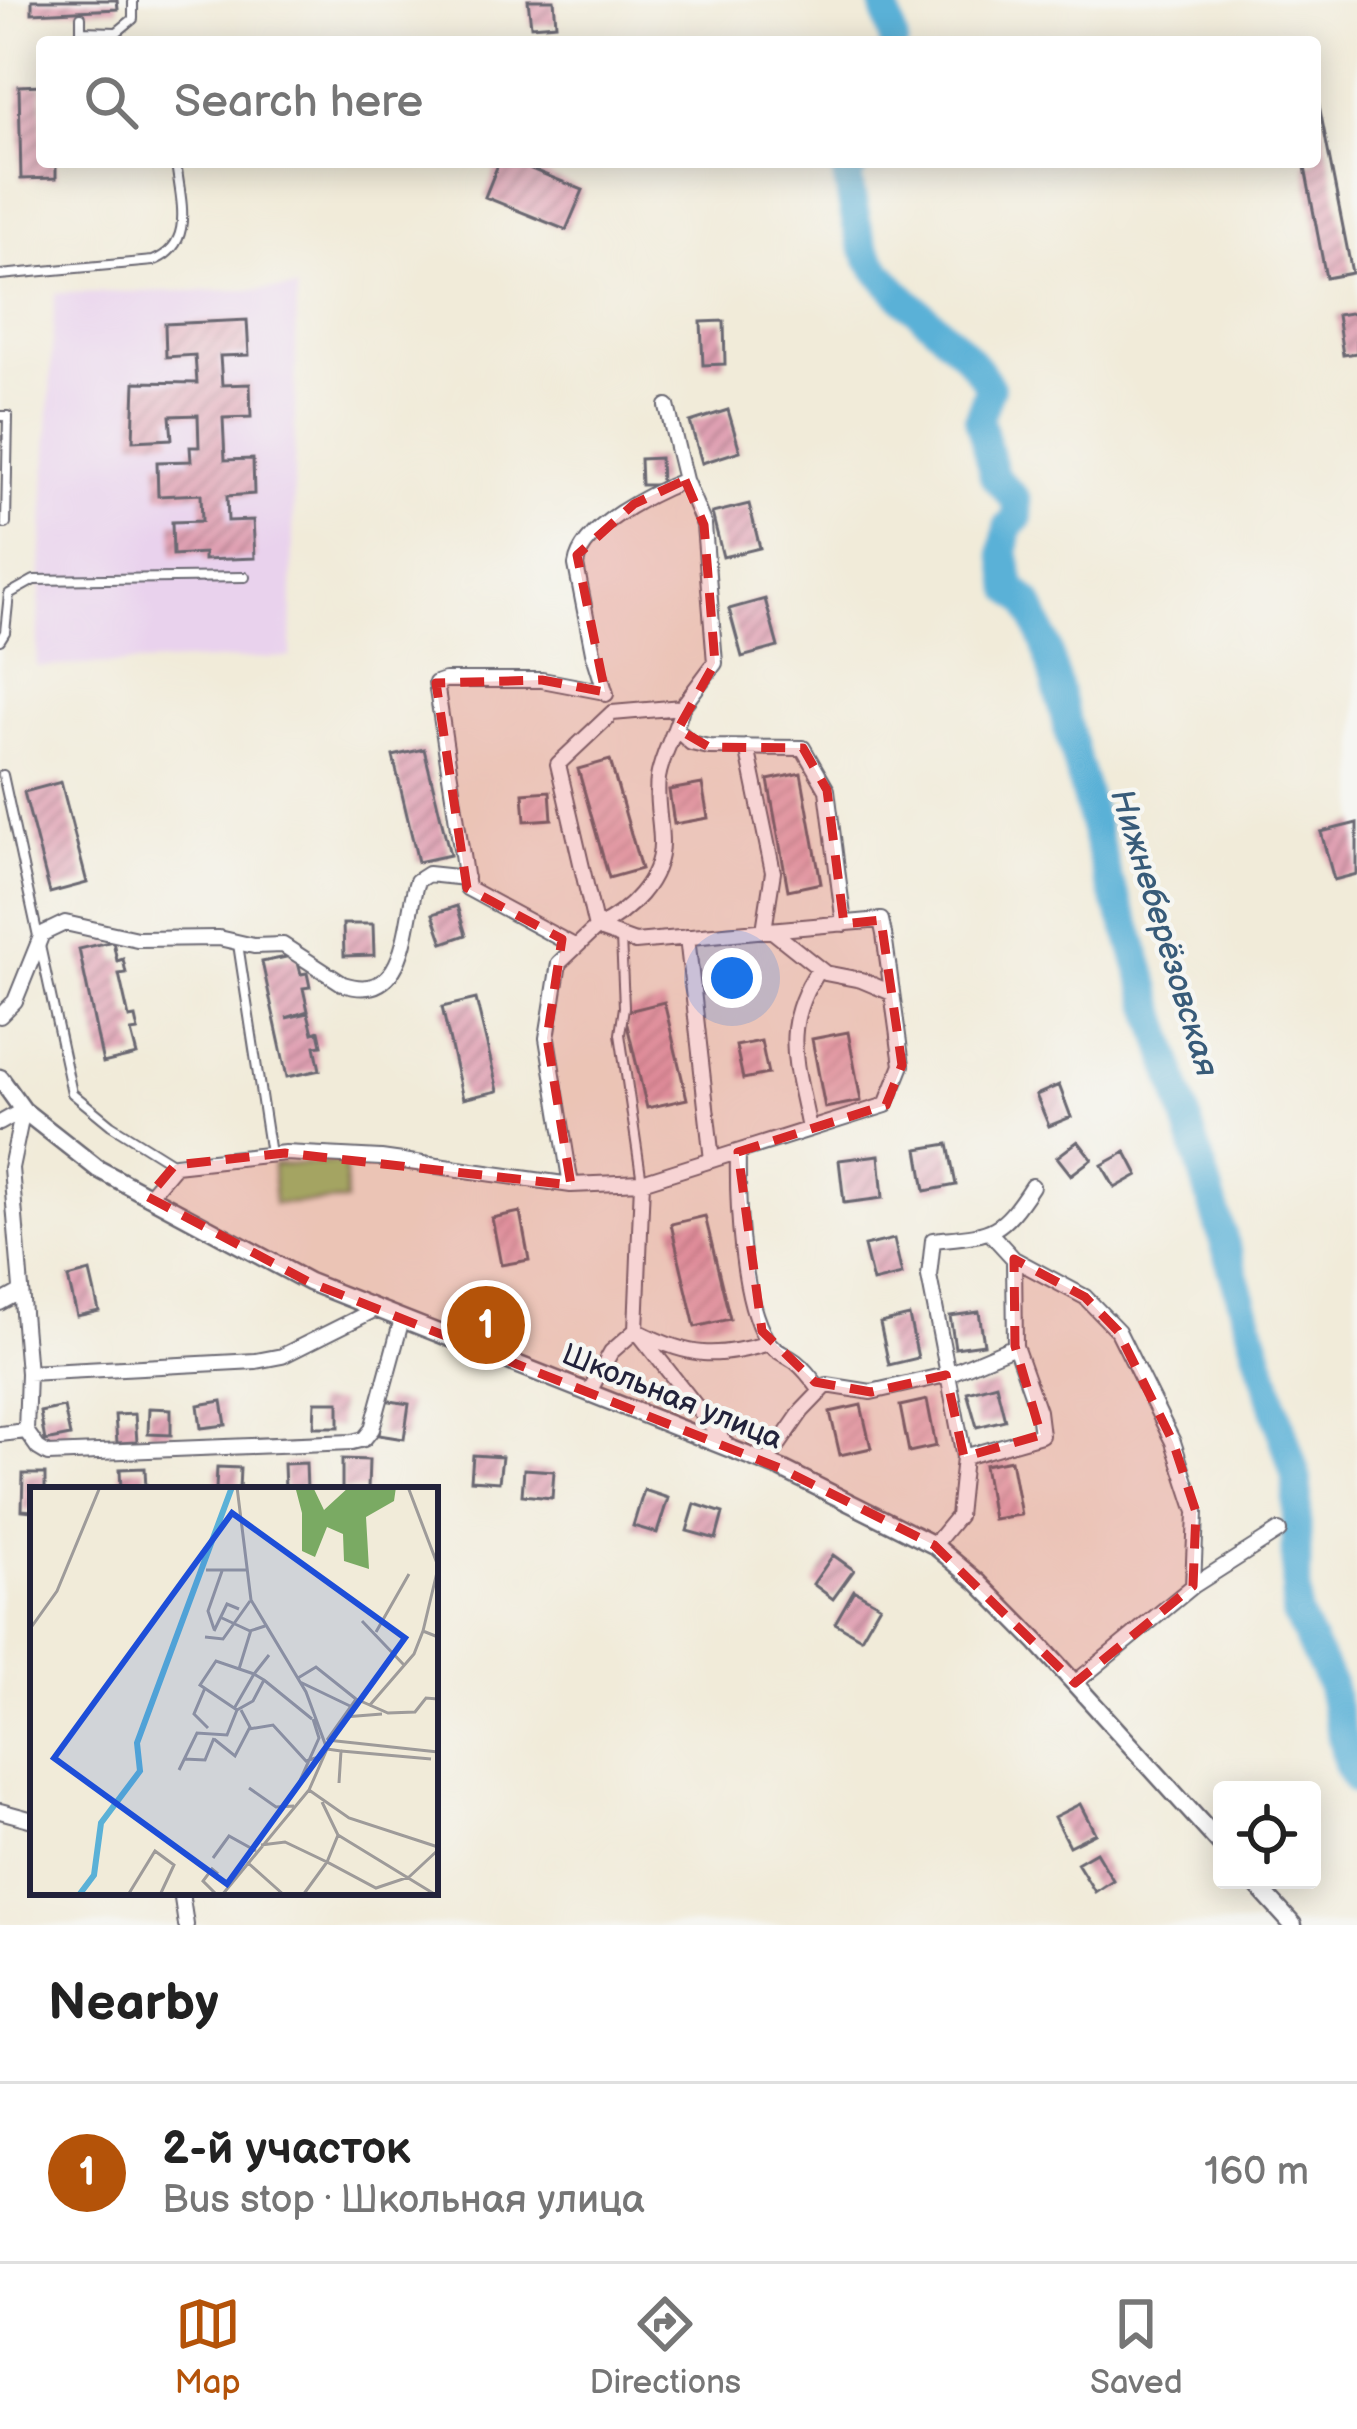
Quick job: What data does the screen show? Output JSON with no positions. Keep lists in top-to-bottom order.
{
  "streets": {
    "street": ["Школьная улица"]
  },
  "water": ["Нижнеберёзовская"],
  "page": {
    "search": "Search here",
    "pins": "1",
    "heading": "Nearby",
    "list": [
      {
        "mark": "1",
        "name": "2-й участок",
        "note": "Bus stop · Школьная улица",
        "value": "160 m"
      }
    ],
    "nav": ["Map", "Directions", "Saved"]
  }
}
